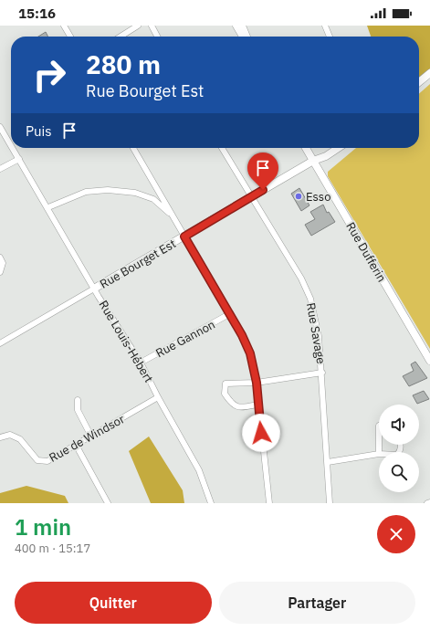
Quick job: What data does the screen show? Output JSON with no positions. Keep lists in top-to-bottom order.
{
  "streets": {
    "street": [
      "Rue Dufferin",
      "Rue Bourget Est",
      "Rue Savage",
      "Rue Gannon",
      "Rue Louis-Hébert",
      "Rue de Windsor"
    ]
  },
  "crossings": [
    ["Rue Dufferin", "Rue Bourget Est"],
    ["Rue Bourget Est", "Rue Savage"],
    ["Rue Bourget Est", "Rue Louis-Hébert"],
    ["Rue Gannon", "Rue Louis-Hébert"],
    ["Rue Louis-Hébert", "Rue de Windsor"]
  ],
  "places": ["Esso"],
  "page": {
    "status": "15:16",
    "turn": ["280 m", "Rue Bourget Est"],
    "then": "Puis",
    "heading": ["1 min", "400 m · 15:17"],
    "buttons": ["Quitter", "Partager"]
  }
}
